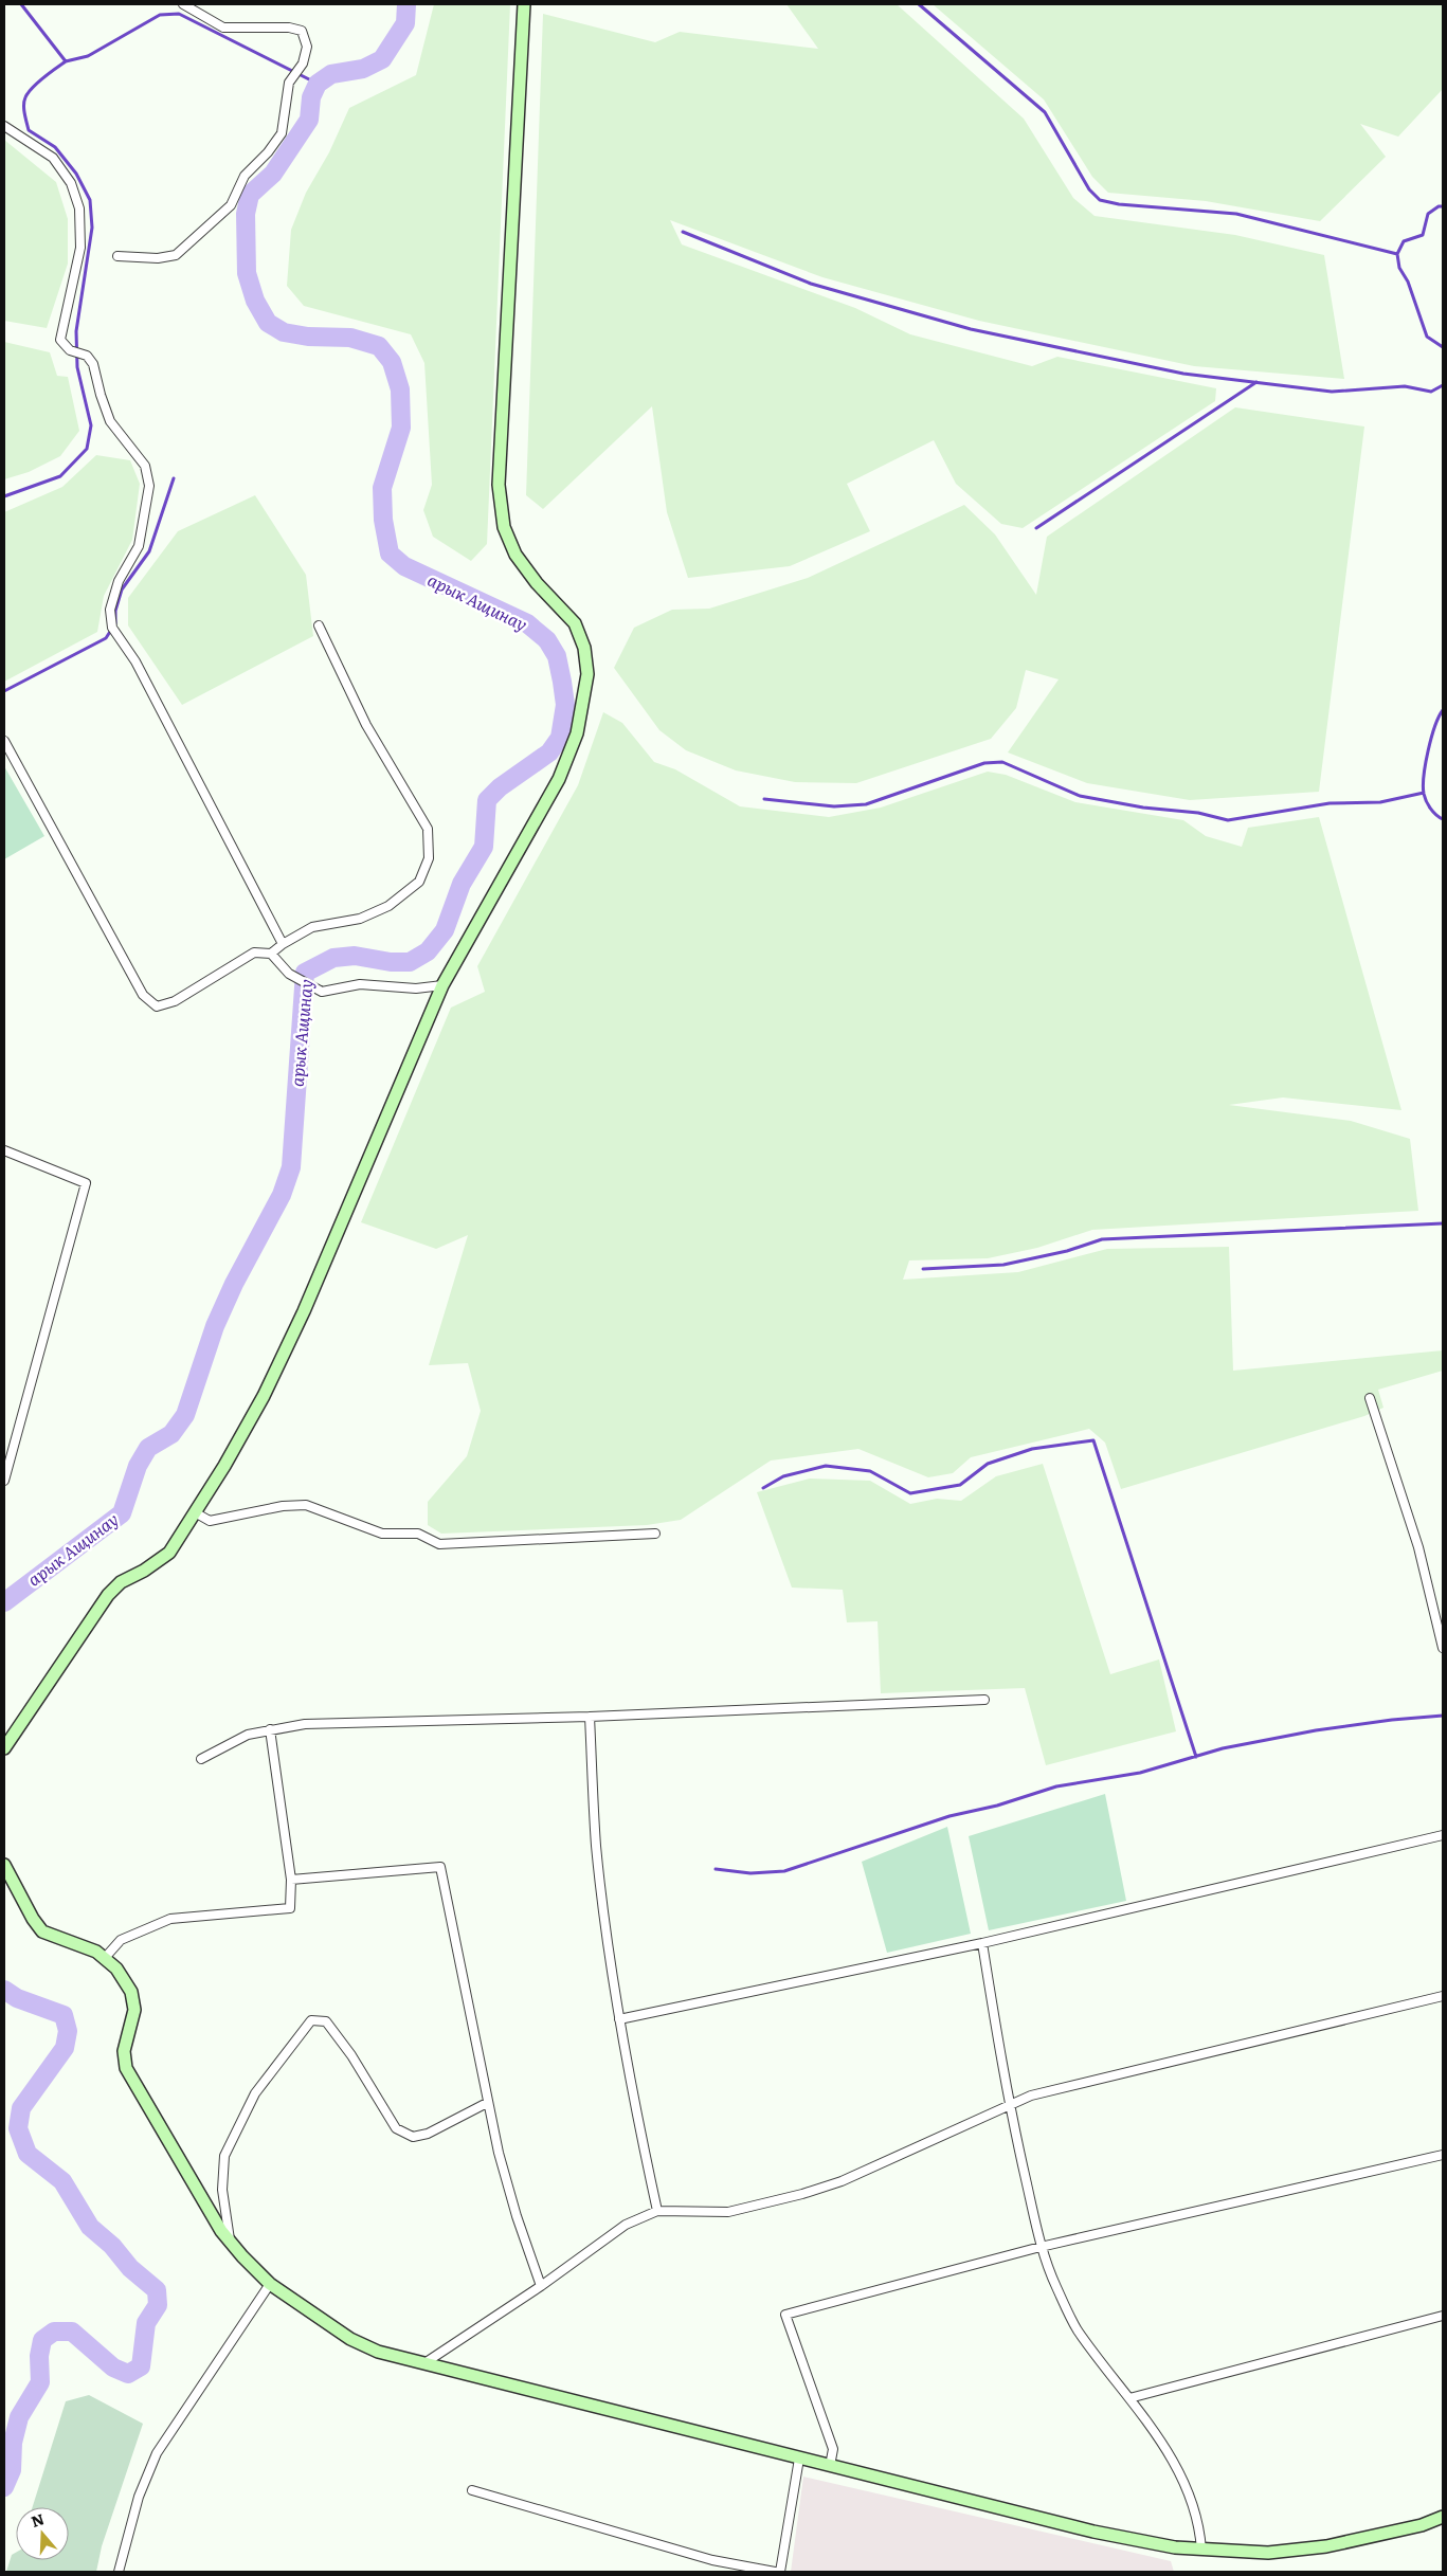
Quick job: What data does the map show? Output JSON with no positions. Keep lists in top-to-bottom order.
{
  "water": ["арык Ащинау"],
  "north": "top"
}
